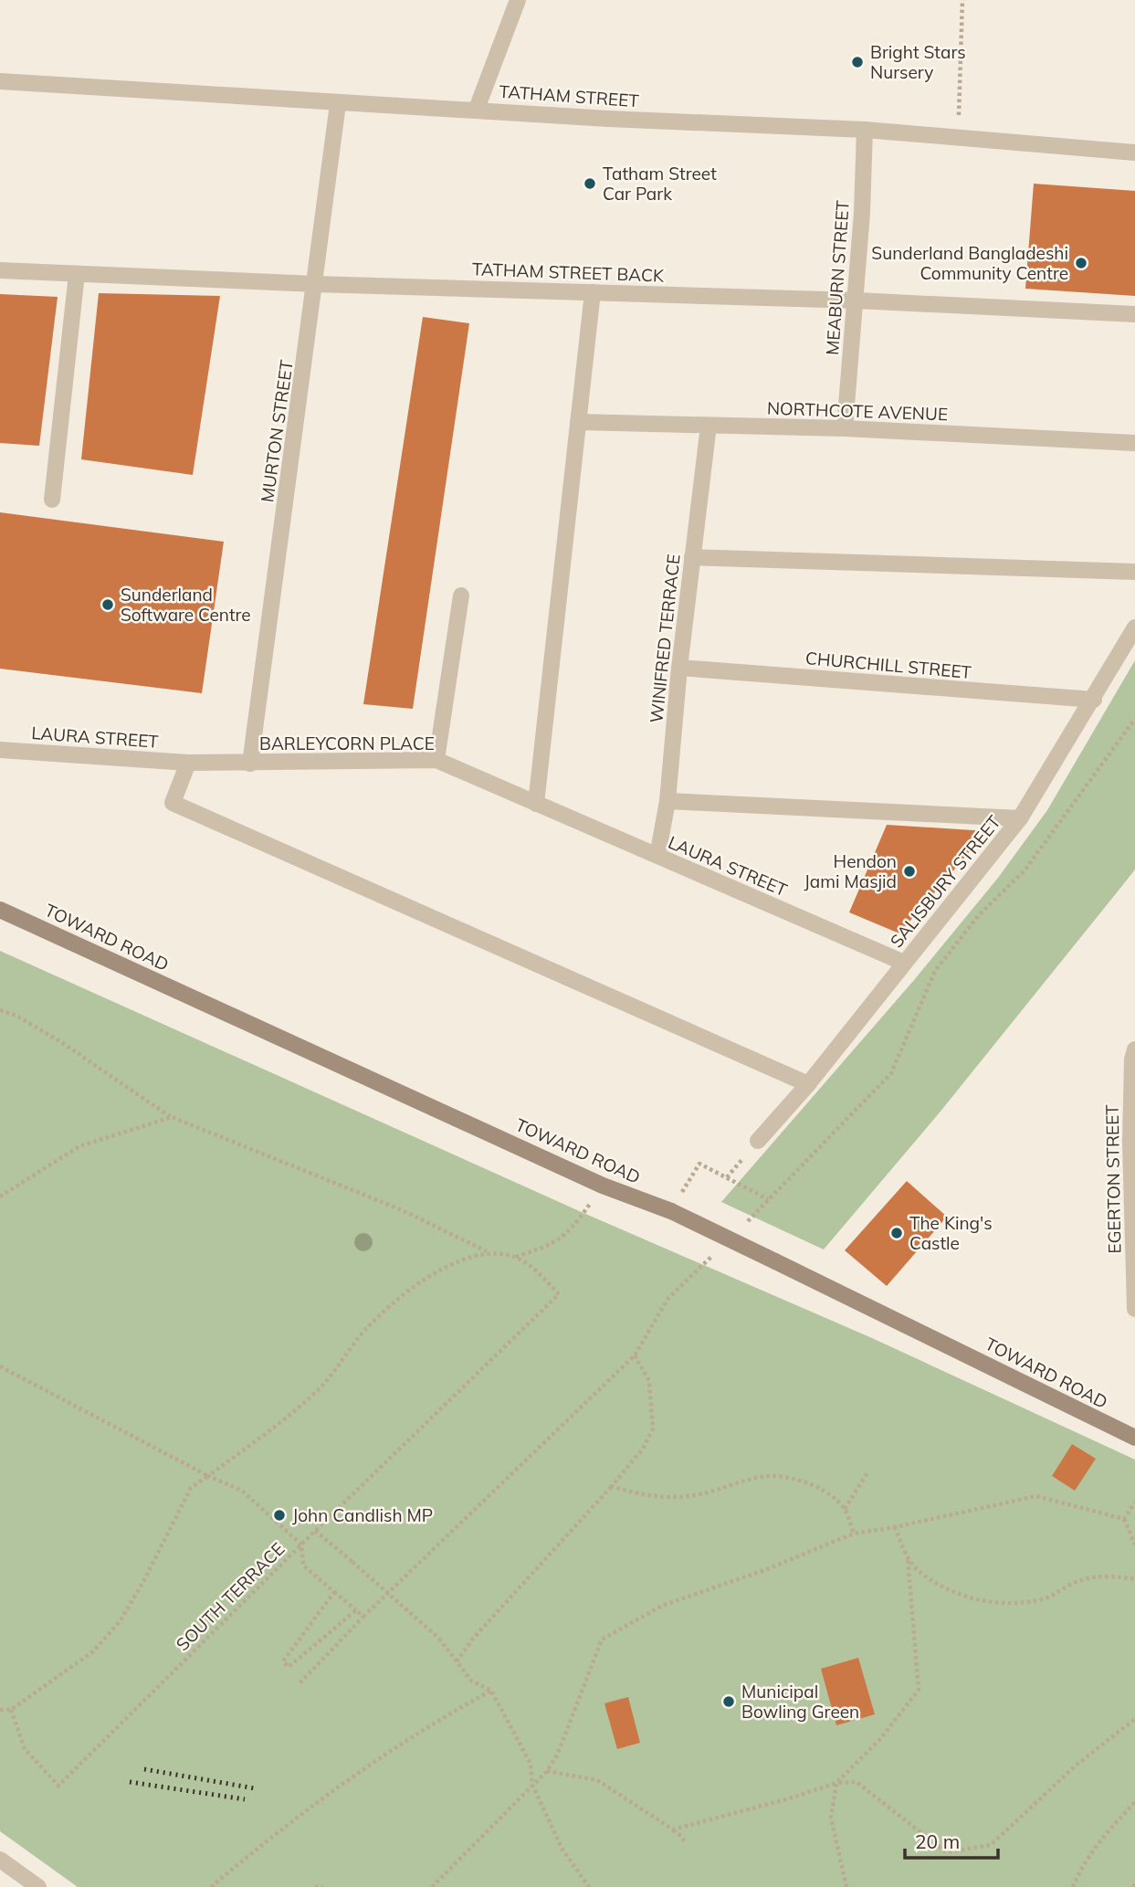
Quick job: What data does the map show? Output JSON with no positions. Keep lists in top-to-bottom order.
{
  "streets": {
    "main road": ["TOWARD ROAD"],
    "street": [
      "TATHAM STREET",
      "TATHAM STREET BACK",
      "MEABURN STREET",
      "NORTHCOTE AVENUE",
      "MURTON STREET",
      "WINIFRED TERRACE",
      "CHURCHILL STREET",
      "LAURA STREET",
      "BARLEYCORN PLACE",
      "SALISBURY STREET",
      "EGERTON STREET"
    ],
    "path": ["SOUTH TERRACE"]
  },
  "crossings": [
    ["TATHAM STREET", "MEABURN STREET"],
    ["TATHAM STREET", "MURTON STREET"],
    ["TATHAM STREET BACK", "MEABURN STREET"],
    ["TATHAM STREET BACK", "MURTON STREET"],
    ["MEABURN STREET", "NORTHCOTE AVENUE"],
    ["NORTHCOTE AVENUE", "WINIFRED TERRACE"],
    ["MURTON STREET", "BARLEYCORN PLACE"],
    ["WINIFRED TERRACE", "CHURCHILL STREET"],
    ["WINIFRED TERRACE", "LAURA STREET"],
    ["CHURCHILL STREET", "SALISBURY STREET"],
    ["LAURA STREET", "BARLEYCORN PLACE"],
    ["LAURA STREET", "SALISBURY STREET"]
  ],
  "places": [
    "Bright Stars Nursery",
    "Tatham Street Car Park",
    "Sunderland Bangladeshi Community Centre",
    "Sunderland Software Centre",
    "Hendon Jami Masjid",
    "The King's Castle",
    "John Candlish MP",
    "Municipal Bowling Green"
  ],
  "scale_bar": "20 m"
}
